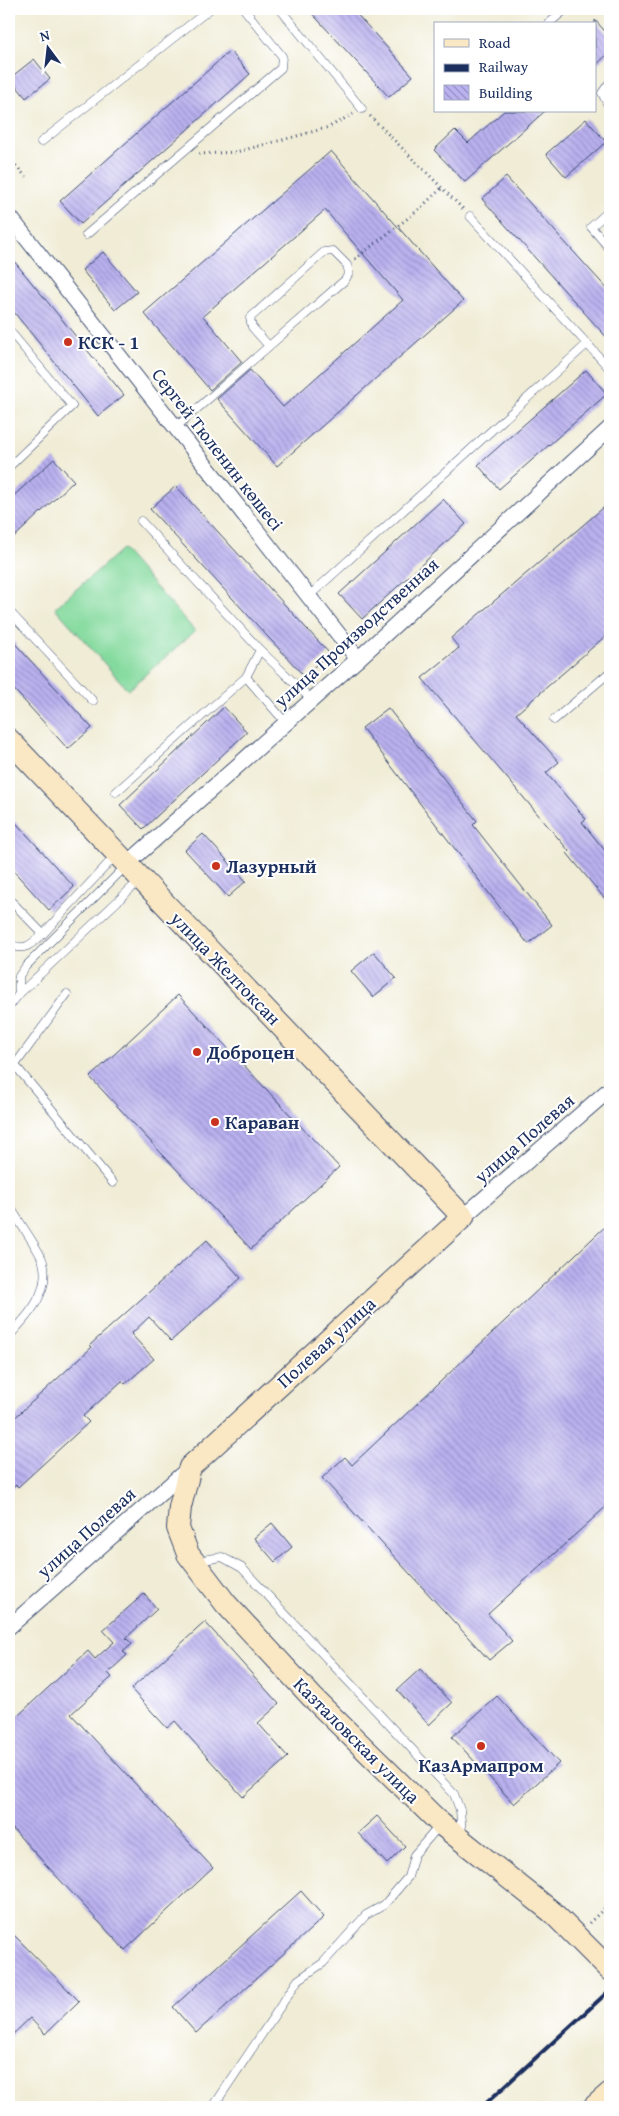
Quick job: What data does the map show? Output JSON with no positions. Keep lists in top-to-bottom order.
{
  "streets": {
    "street": [
      "Сергей Тюленин көшесі",
      "улица Производственная",
      "улица Желтоксан",
      "улица Полевая",
      "Полевая улица",
      "Казталовская улица"
    ]
  },
  "crossings": [
    ["Сергей Тюленин көшесі", "улица Производственная"],
    ["улица Производственная", "улица Желтоксан"],
    ["улица Желтоксан", "улица Полевая"],
    ["улица Желтоксан", "Полевая улица"],
    ["улица Полевая", "Полевая улица"],
    ["улица Полевая", "Казталовская улица"],
    ["Полевая улица", "Казталовская улица"]
  ],
  "places": [
    "КСК - 1",
    "Лазурный",
    "Доброцен",
    "Караван",
    "КазАрмапром"
  ],
  "legend": ["Road", "Railway", "Building"],
  "north": "top"
}
